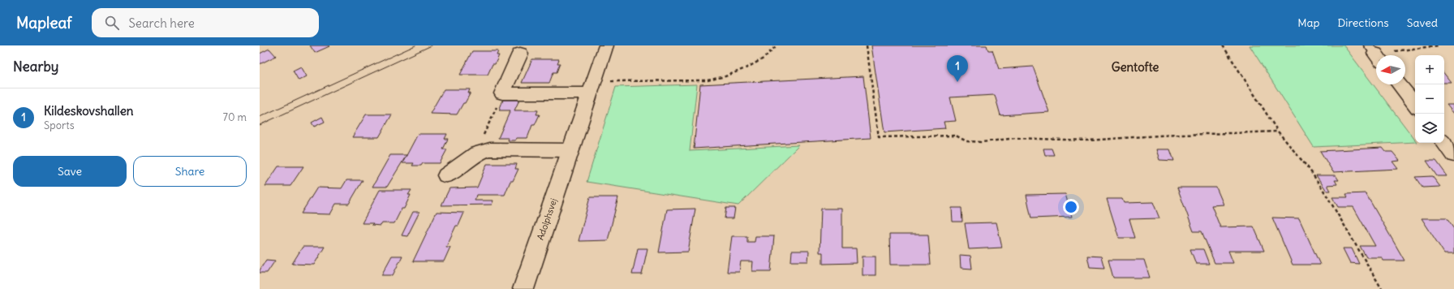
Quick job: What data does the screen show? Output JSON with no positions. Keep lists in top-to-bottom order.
{
  "streets": {
    "street": ["Adolphsvej"]
  },
  "districts": ["Gentofte"],
  "north": "left",
  "page": {
    "header": "Mapleaf",
    "search": "Search here",
    "nav": ["Map", "Directions", "Saved"],
    "heading": "Nearby",
    "map_buttons": ["+", "−"],
    "pins": "1",
    "list": [
      {
        "mark": "1",
        "name": "Kildeskovshallen",
        "note": "Sports",
        "value": "70 m"
      }
    ],
    "buttons": ["Save", "Share"]
  }
}
